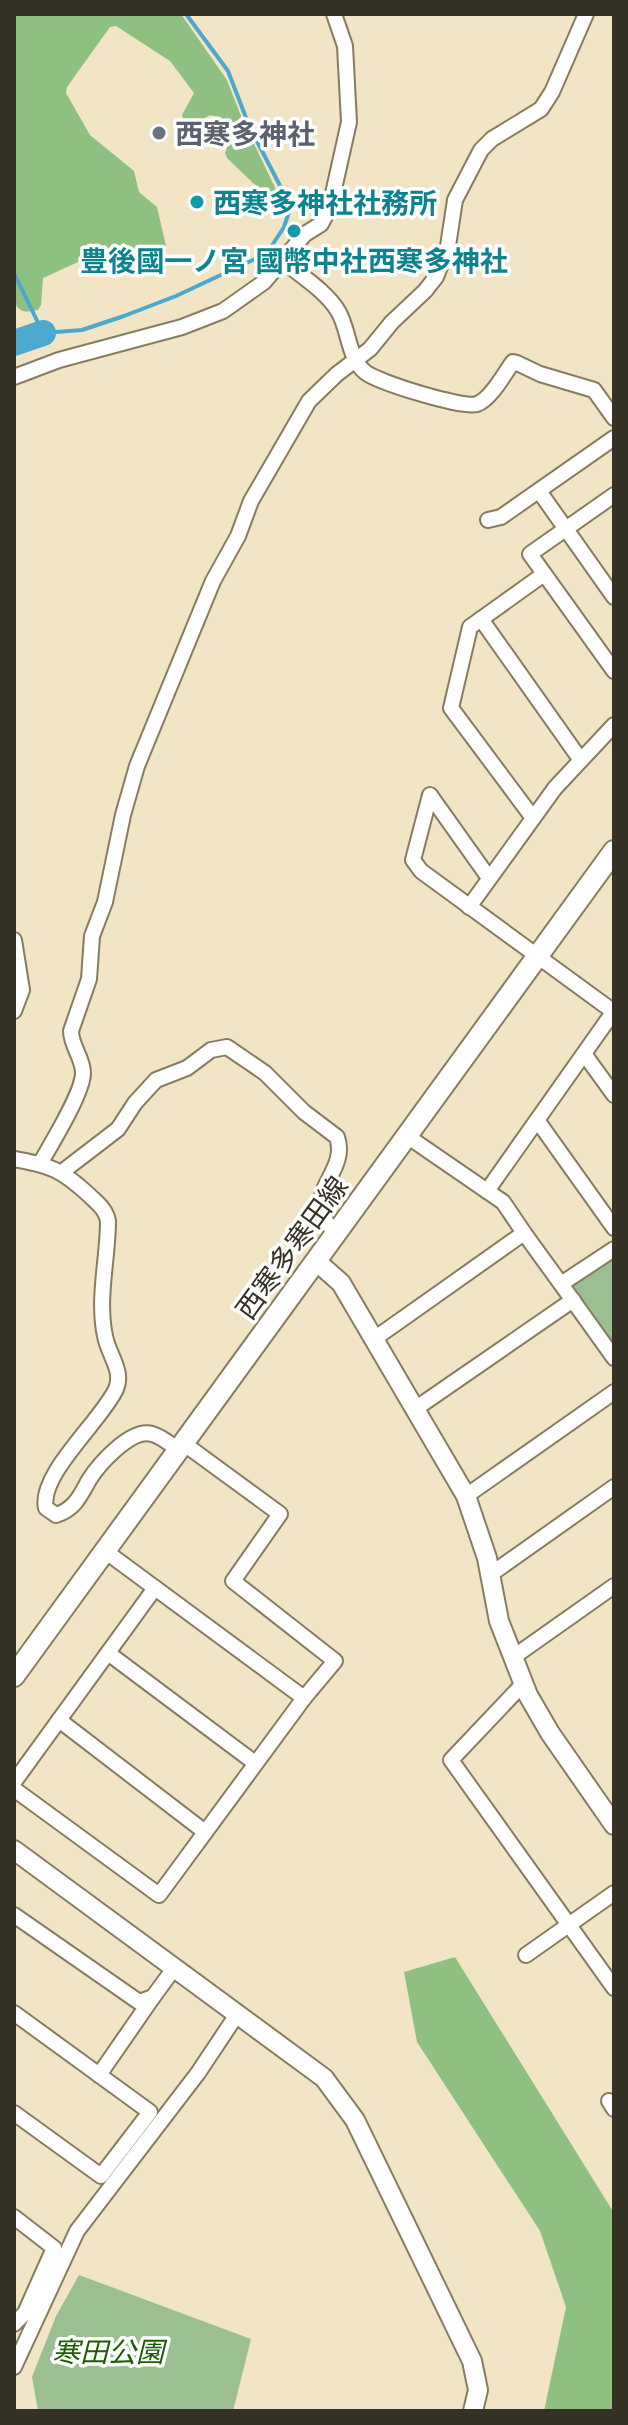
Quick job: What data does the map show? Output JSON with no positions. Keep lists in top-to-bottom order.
{
  "streets": {
    "main road": ["西寒多寒田線"]
  },
  "parks": ["寒田公園"],
  "places": ["西寒多神社", "西寒多神社社務所", "豊後國一ノ宮 國幣中社西寒多神社"]
}
